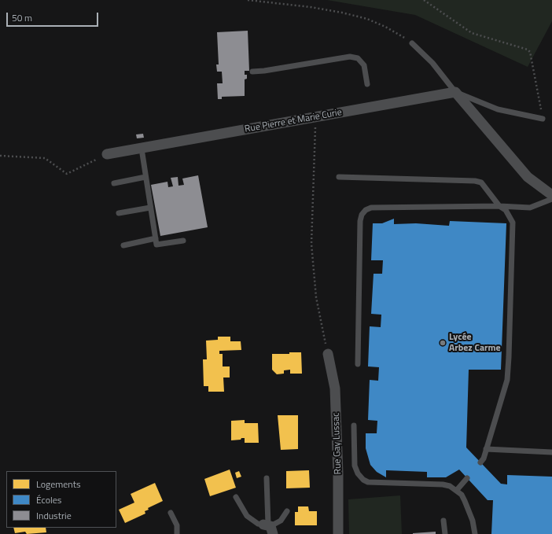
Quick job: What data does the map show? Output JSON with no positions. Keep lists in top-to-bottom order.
{
  "streets": {
    "street": ["Rue Pierre et Marie Curie", "Rue Gay Lussac"]
  },
  "places": ["Lycée Arbez Carme"],
  "legend": ["Logements", "Écoles", "Industrie"],
  "scale_bar": "50 m"
}
